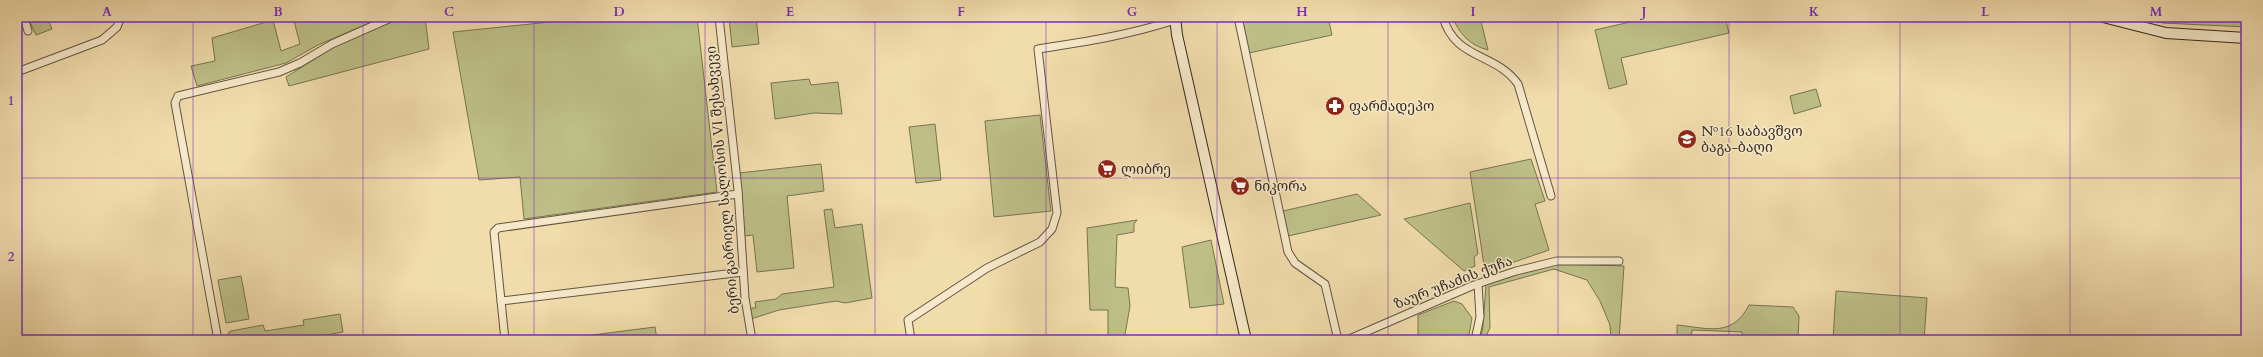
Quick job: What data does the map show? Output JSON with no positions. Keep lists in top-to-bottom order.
{
  "streets": {
    "street": ["ბერი გაბრიელ სალოსის VI შესახვევი", "ზაურ უჩაძის ქუჩა"]
  },
  "places": {
    "pharmacy": ["ფარმადეპო"],
    "school or university": ["№16 საბავშვო ბაგა-ბაღი"],
    "supermarket": ["ლიბრე", "ნიკორა"]
  },
  "grid": {
    "columns": [
      "A",
      "B",
      "C",
      "D",
      "E",
      "F",
      "G",
      "H",
      "I",
      "J",
      "K",
      "L",
      "M"
    ],
    "rows": ["1", "2"]
  }
}
